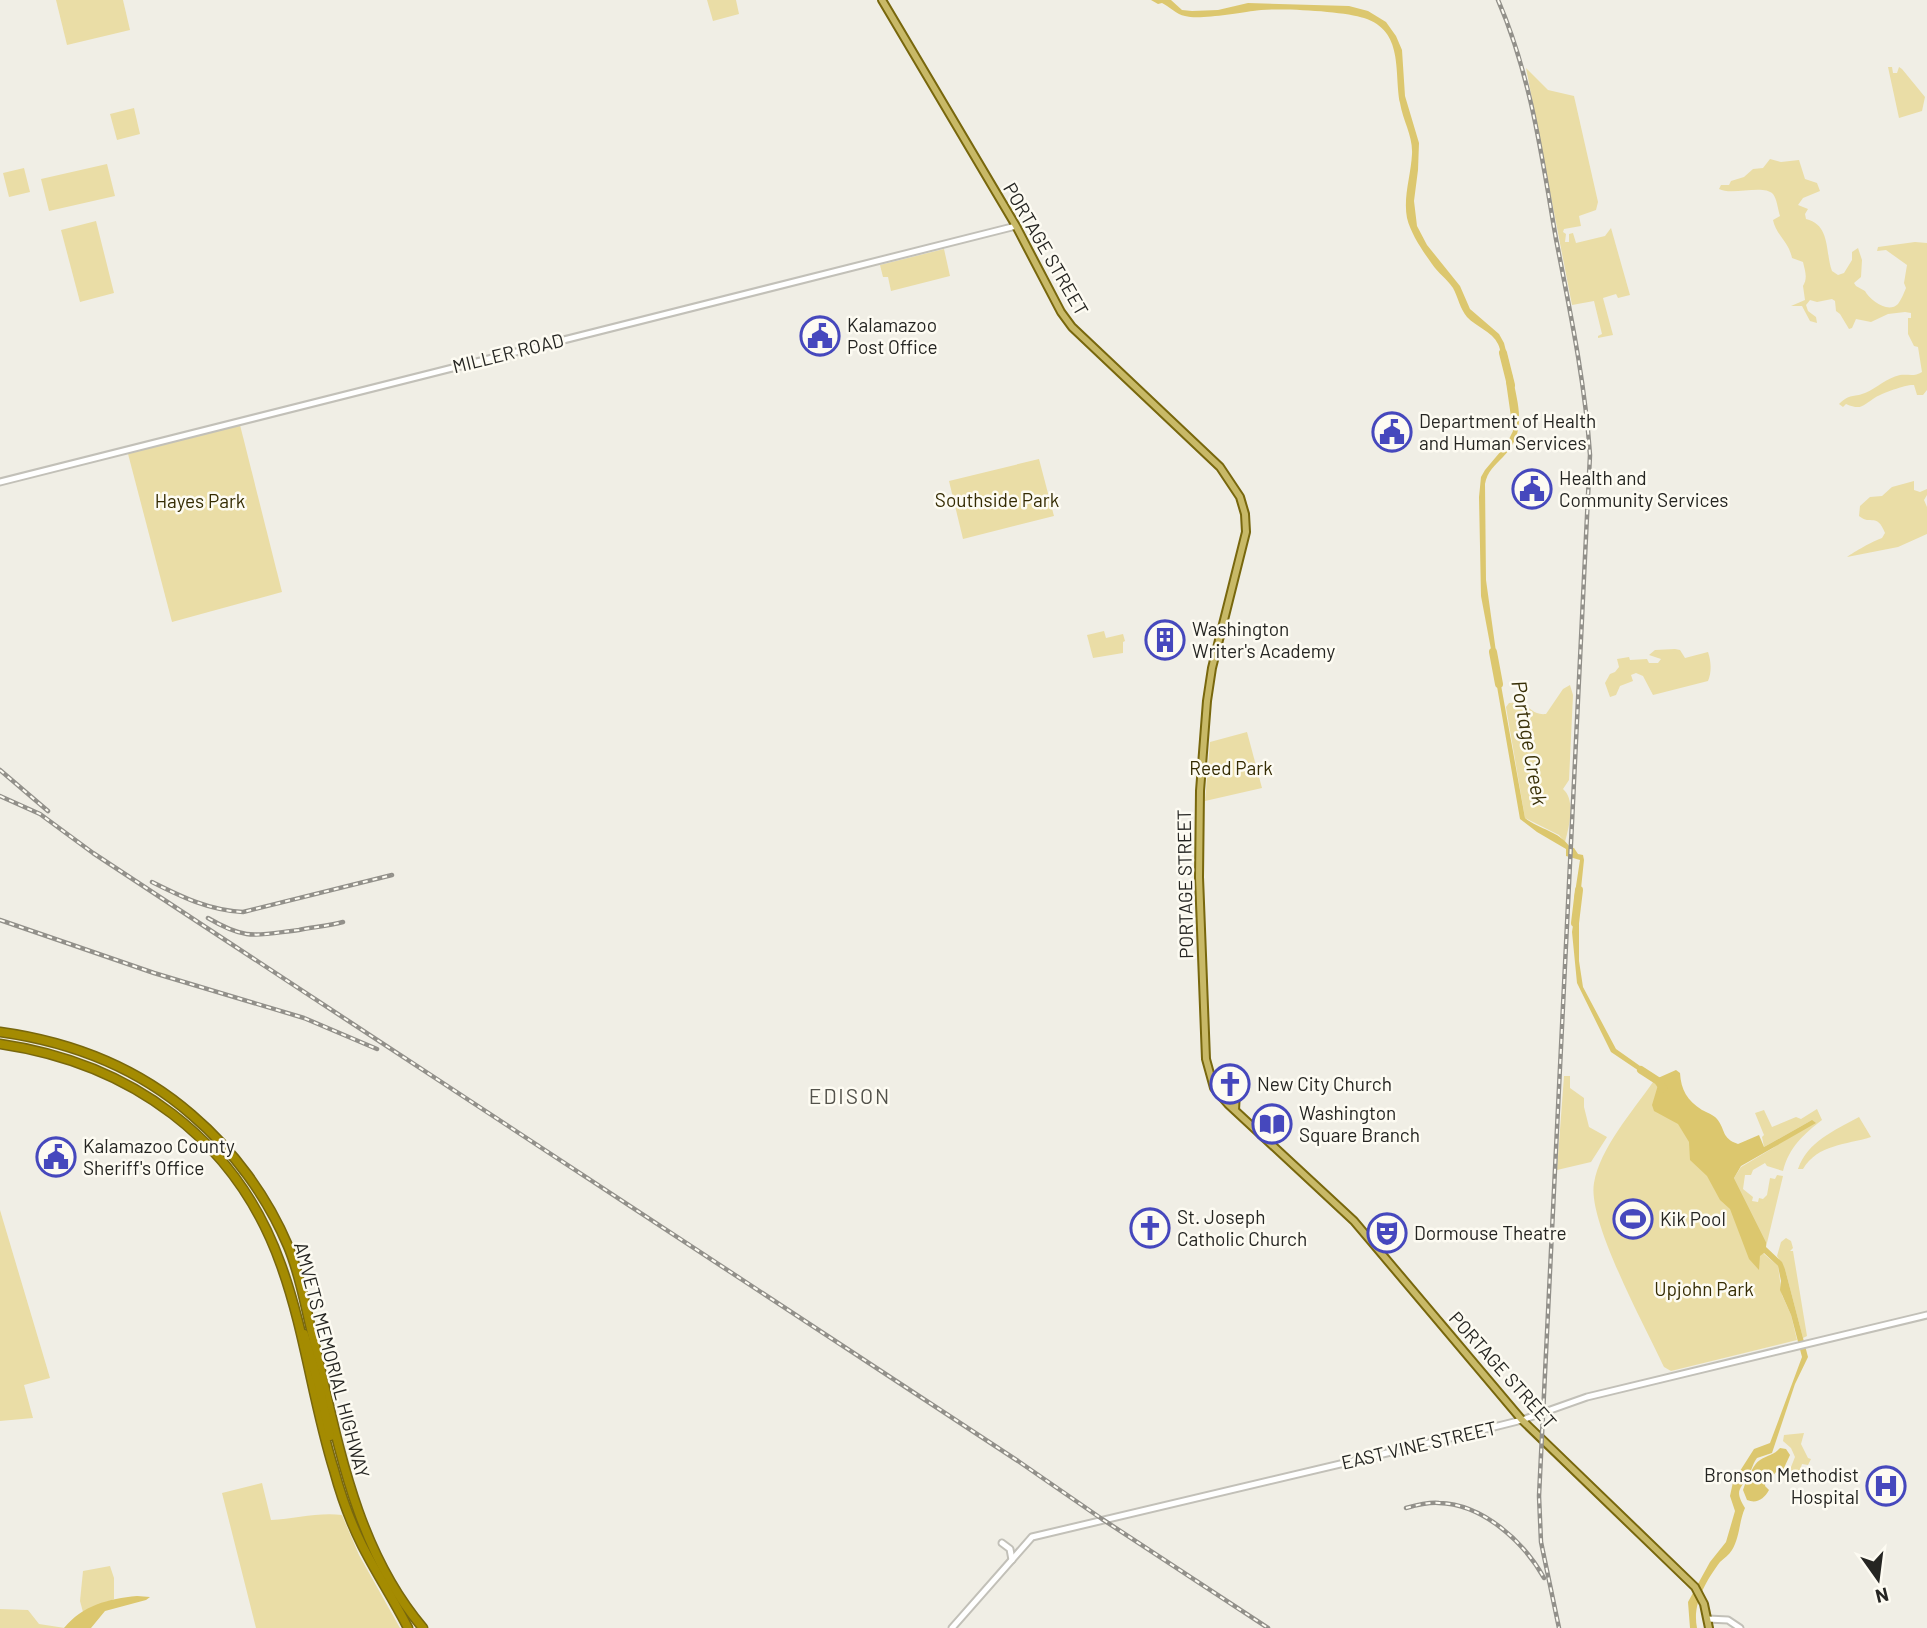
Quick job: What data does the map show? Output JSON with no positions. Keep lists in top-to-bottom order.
{
  "streets": {
    "highway": ["AMVETS MEMORIAL HIGHWAY"],
    "main road": ["PORTAGE STREET"],
    "street": ["MILLER ROAD", "EAST VINE STREET"]
  },
  "crossings": [
    ["PORTAGE STREET", "MILLER ROAD"],
    ["PORTAGE STREET", "EAST VINE STREET"]
  ],
  "districts": ["EDISON"],
  "water": ["Portage Creek"],
  "parks": [
    "Southside Park",
    "Hayes Park",
    "Reed Park",
    "Upjohn Park"
  ],
  "places": {
    "public building": [
      "Kalamazoo Post Office",
      "Department of Health and Human Services",
      "Health and Community Services",
      "Kalamazoo County Sheriff's Office"
    ],
    "building": ["Washington Writer's Academy"],
    "church": ["New City Church", "St. Joseph Catholic Church"],
    "library": ["Washington Square Branch"],
    "sports": ["Kik Pool"],
    "theatre": ["Dormouse Theatre"],
    "hospital": ["Bronson Methodist Hospital"]
  },
  "north": "bottom"
}
